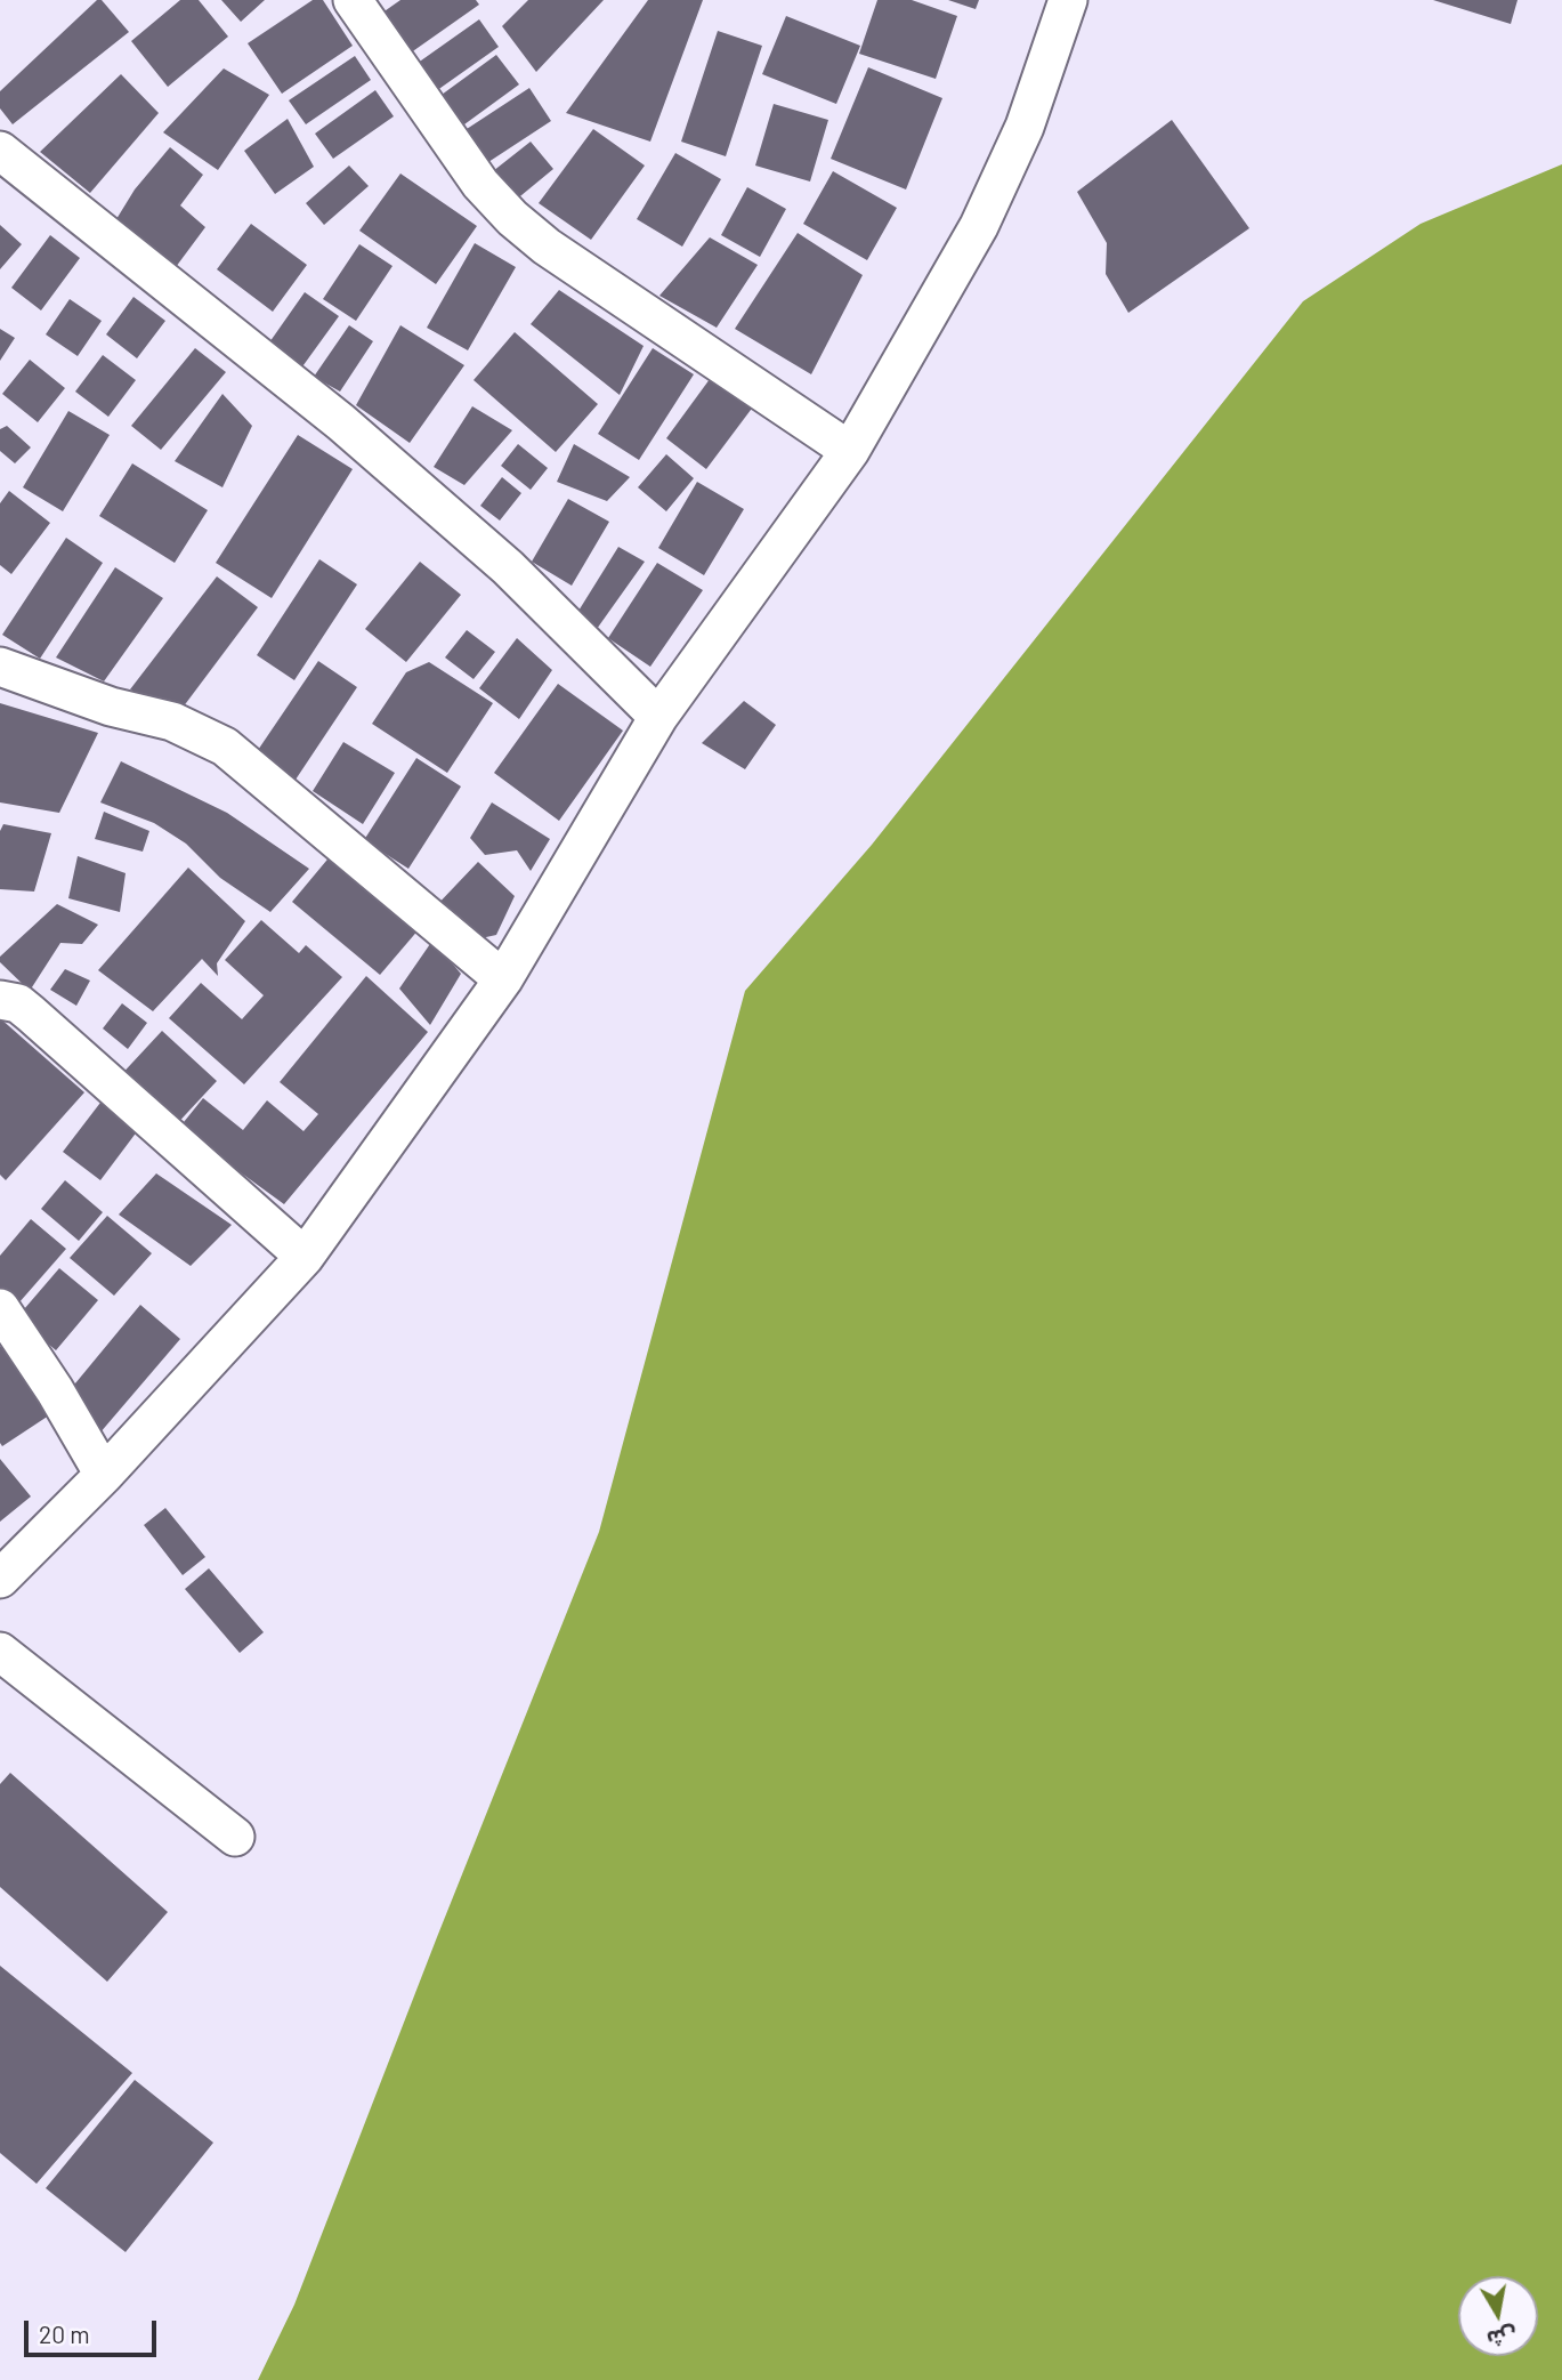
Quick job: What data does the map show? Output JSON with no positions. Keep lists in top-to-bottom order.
{
  "scale_bar": "20 m",
  "north": "bottom"
}
